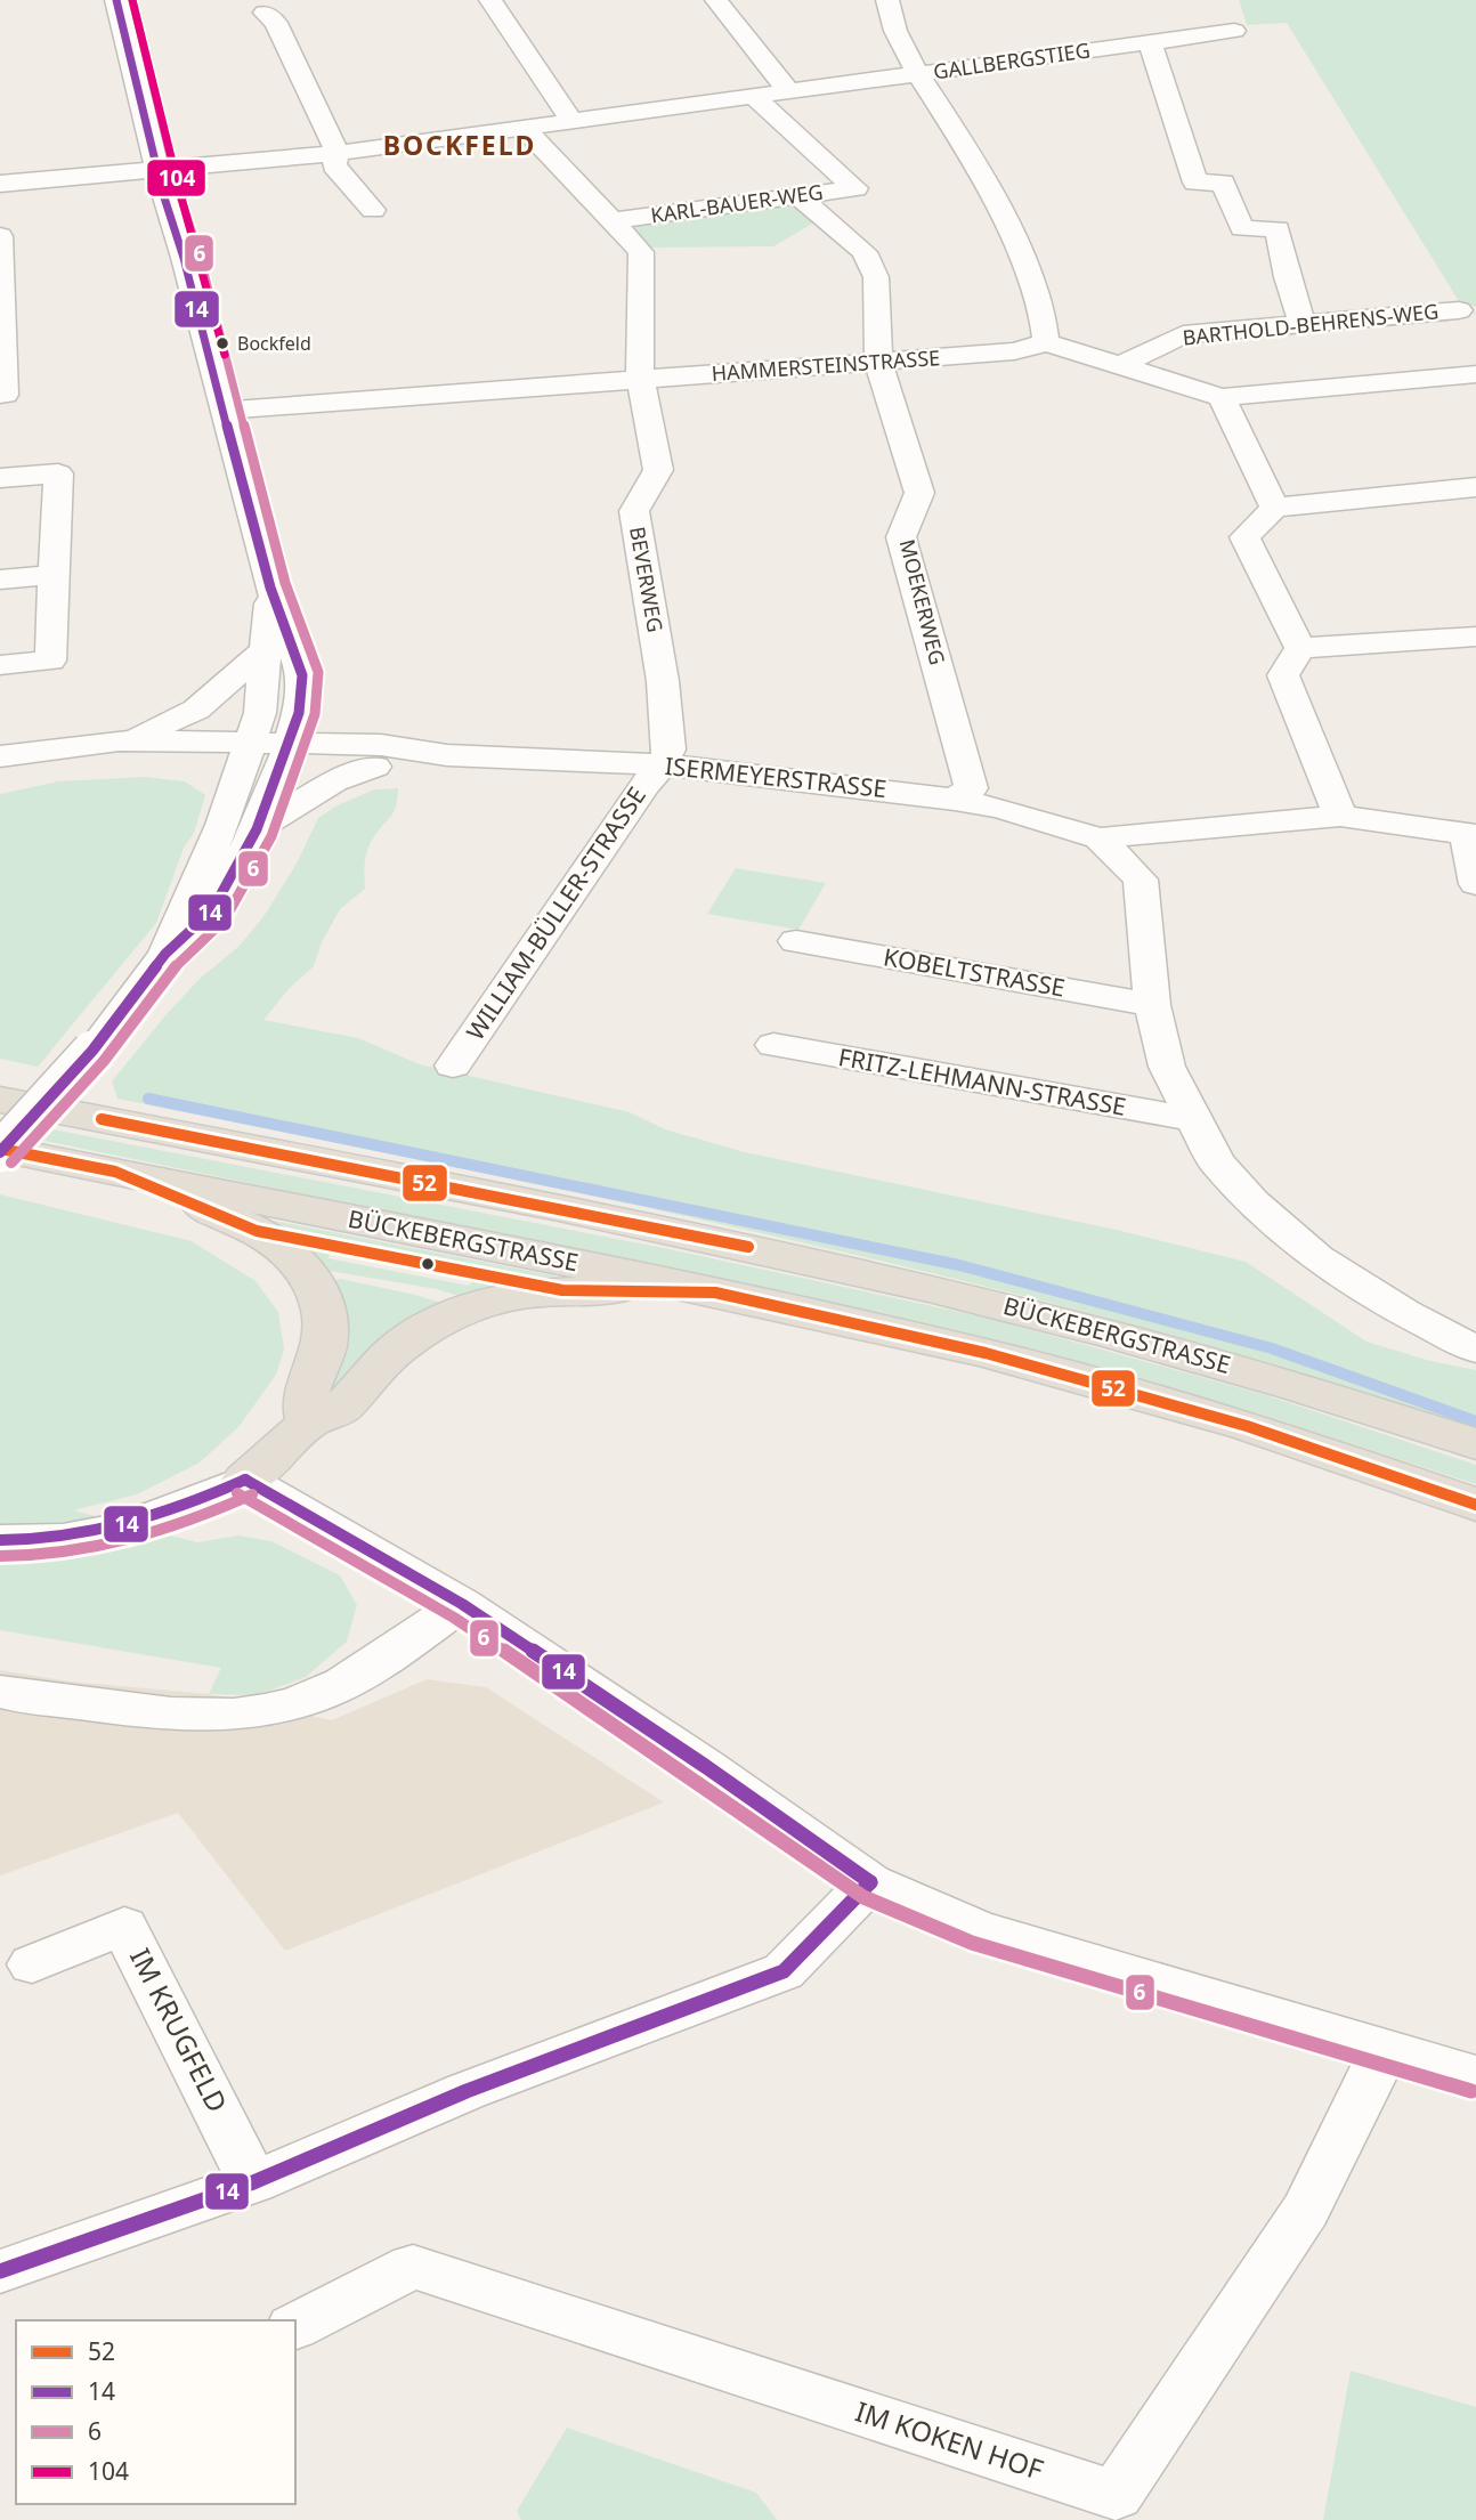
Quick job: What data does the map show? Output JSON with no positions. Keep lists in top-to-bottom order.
{
  "streets": {
    "highway": ["BÜCKEBERGSTRASSE"],
    "street": [
      "GALLBERGSTIEG",
      "KARL-BAUER-WEG",
      "BARTHOLD-BEHRENS-WEG",
      "HAMMERSTEINSTRASSE",
      "BEVERWEG",
      "MOEKERWEG",
      "ISERMEYERSTRASSE",
      "WILLIAM-BÜLLER-STRASSE",
      "KOBELTSTRASSE",
      "FRITZ-LEHMANN-STRASSE",
      "IM KRUGFELD",
      "IM KOKEN HOF"
    ]
  },
  "crossings": [
    ["GALLBERGSTIEG", "KARL-BAUER-WEG"],
    ["KARL-BAUER-WEG", "BEVERWEG"],
    ["KARL-BAUER-WEG", "MOEKERWEG"],
    ["HAMMERSTEINSTRASSE", "BEVERWEG"],
    ["HAMMERSTEINSTRASSE", "MOEKERWEG"],
    ["BEVERWEG", "ISERMEYERSTRASSE"],
    ["BEVERWEG", "WILLIAM-BÜLLER-STRASSE"],
    ["MOEKERWEG", "ISERMEYERSTRASSE"],
    ["ISERMEYERSTRASSE", "WILLIAM-BÜLLER-STRASSE"],
    ["ISERMEYERSTRASSE", "KOBELTSTRASSE"],
    ["ISERMEYERSTRASSE", "FRITZ-LEHMANN-STRASSE"]
  ],
  "districts": ["BOCKFELD"],
  "places": ["Bockfeld"],
  "lines": [
    "transit line 14",
    "transit line 6",
    "transit line 104",
    "transit line 52"
  ],
  "legend": [
    "52",
    "14",
    "6",
    "104"
  ]
}
